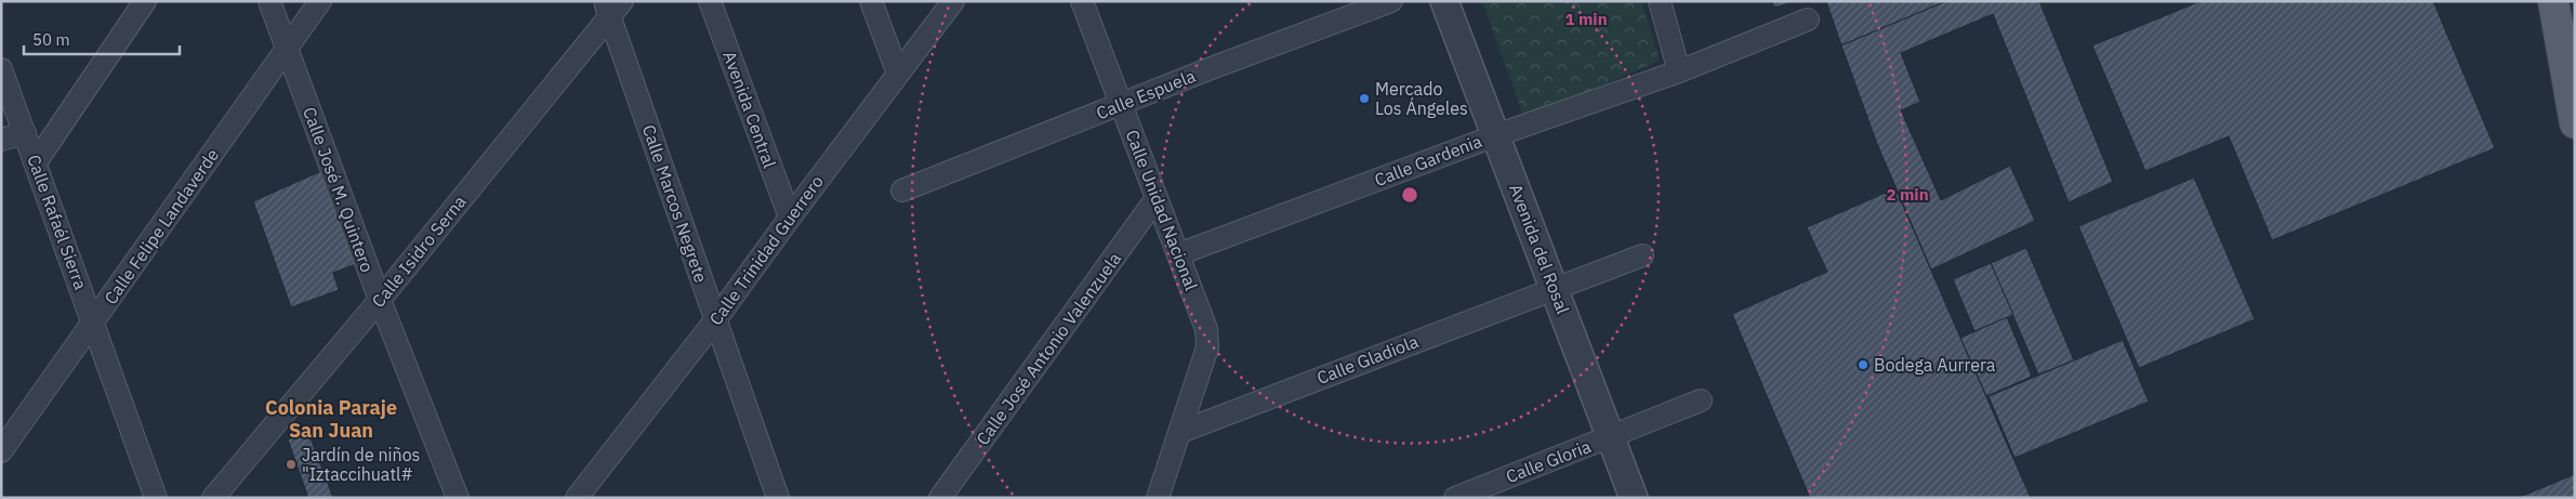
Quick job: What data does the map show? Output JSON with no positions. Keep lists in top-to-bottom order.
{
  "streets": {
    "street": [
      "Calle Espuela",
      "Avenida Central",
      "Calle Gardenia",
      "Calle José M. Quintero",
      "Calle Marcos Negrete",
      "Calle Unidad Nacional",
      "Calle Rafaél Sierra",
      "Calle Felipe Landaverde",
      "Avenida del Rosal",
      "Calle Trinidad Guerrero",
      "Calle Isidro Serna",
      "Calle José Antonio Valenzuela",
      "Calle Gladiola",
      "Calle Gloria"
    ]
  },
  "crossings": [
    ["Calle Espuela", "Calle Unidad Nacional"],
    ["Avenida Central", "Calle Trinidad Guerrero"],
    ["Calle Gardenia", "Calle Unidad Nacional"],
    ["Calle Gardenia", "Avenida del Rosal"],
    ["Calle José M. Quintero", "Calle Felipe Landaverde"],
    ["Calle José M. Quintero", "Calle Isidro Serna"],
    ["Calle Marcos Negrete", "Calle Trinidad Guerrero"],
    ["Calle Marcos Negrete", "Calle Isidro Serna"],
    ["Calle Unidad Nacional", "Calle José Antonio Valenzuela"],
    ["Calle Unidad Nacional", "Calle Gladiola"],
    ["Calle Rafaél Sierra", "Calle Felipe Landaverde"],
    ["Avenida del Rosal", "Calle Gladiola"],
    ["Avenida del Rosal", "Calle Gloria"]
  ],
  "districts": ["Colonia Paraje San Juan"],
  "places": ["Mercado Los Ángeles", "Bodega Aurrera", "Jardín de niños \"Iztaccihuatl#"],
  "scale_bar": "50 m",
  "rings": ["1 min", "2 min"]
}
